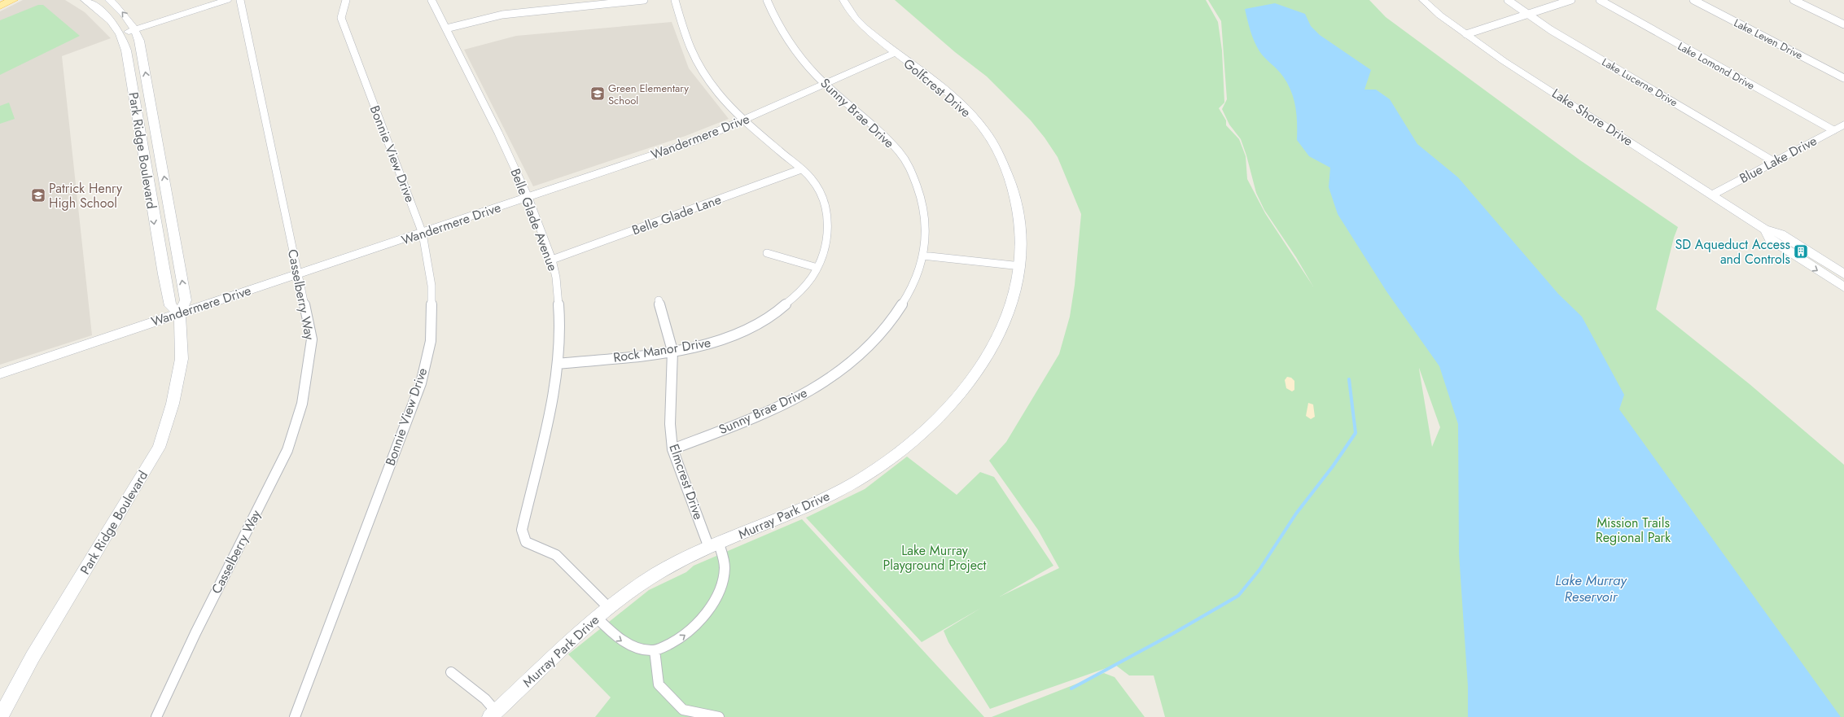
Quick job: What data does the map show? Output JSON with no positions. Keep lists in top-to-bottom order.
{
  "streets": {
    "street": [
      "Lake Leven Drive",
      "Lake Lomond Drive",
      "Lake Lucerne Drive",
      "Golfcrest Drive",
      "Sunny Brae Drive",
      "Lake Shore Drive",
      "Wandermere Drive",
      "Park Ridge Boulevard",
      "Bonnie View Drive",
      "Blue Lake Drive",
      "Belle Glade Lane",
      "Belle Glade Avenue",
      "Casselberry Way",
      "Rock Manor Drive",
      "Elmcrest Drive",
      "Murray Park Drive"
    ]
  },
  "crossings": [
    ["Lake Lomond Drive", "Blue Lake Drive"],
    ["Lake Lucerne Drive", "Blue Lake Drive"],
    ["Golfcrest Drive", "Wandermere Drive"],
    ["Golfcrest Drive", "Murray Park Drive"],
    ["Sunny Brae Drive", "Wandermere Drive"],
    ["Sunny Brae Drive", "Elmcrest Drive"],
    ["Lake Shore Drive", "Blue Lake Drive"],
    ["Wandermere Drive", "Park Ridge Boulevard"],
    ["Wandermere Drive", "Bonnie View Drive"],
    ["Wandermere Drive", "Belle Glade Avenue"],
    ["Wandermere Drive", "Casselberry Way"],
    ["Wandermere Drive", "Rock Manor Drive"],
    ["Belle Glade Lane", "Belle Glade Avenue"],
    ["Belle Glade Lane", "Rock Manor Drive"],
    ["Belle Glade Avenue", "Rock Manor Drive"],
    ["Belle Glade Avenue", "Murray Park Drive"],
    ["Rock Manor Drive", "Elmcrest Drive"],
    ["Elmcrest Drive", "Murray Park Drive"]
  ],
  "water": ["Lake Murray Reservoir"],
  "parks": ["Mission Trails Regional Park", "Lake Murray Playground Project"],
  "places": {
    "school or university": ["Green Elementary School", "Patrick Henry High School"],
    "building": ["SD Aqueduct Access and Controls"]
  }
}
